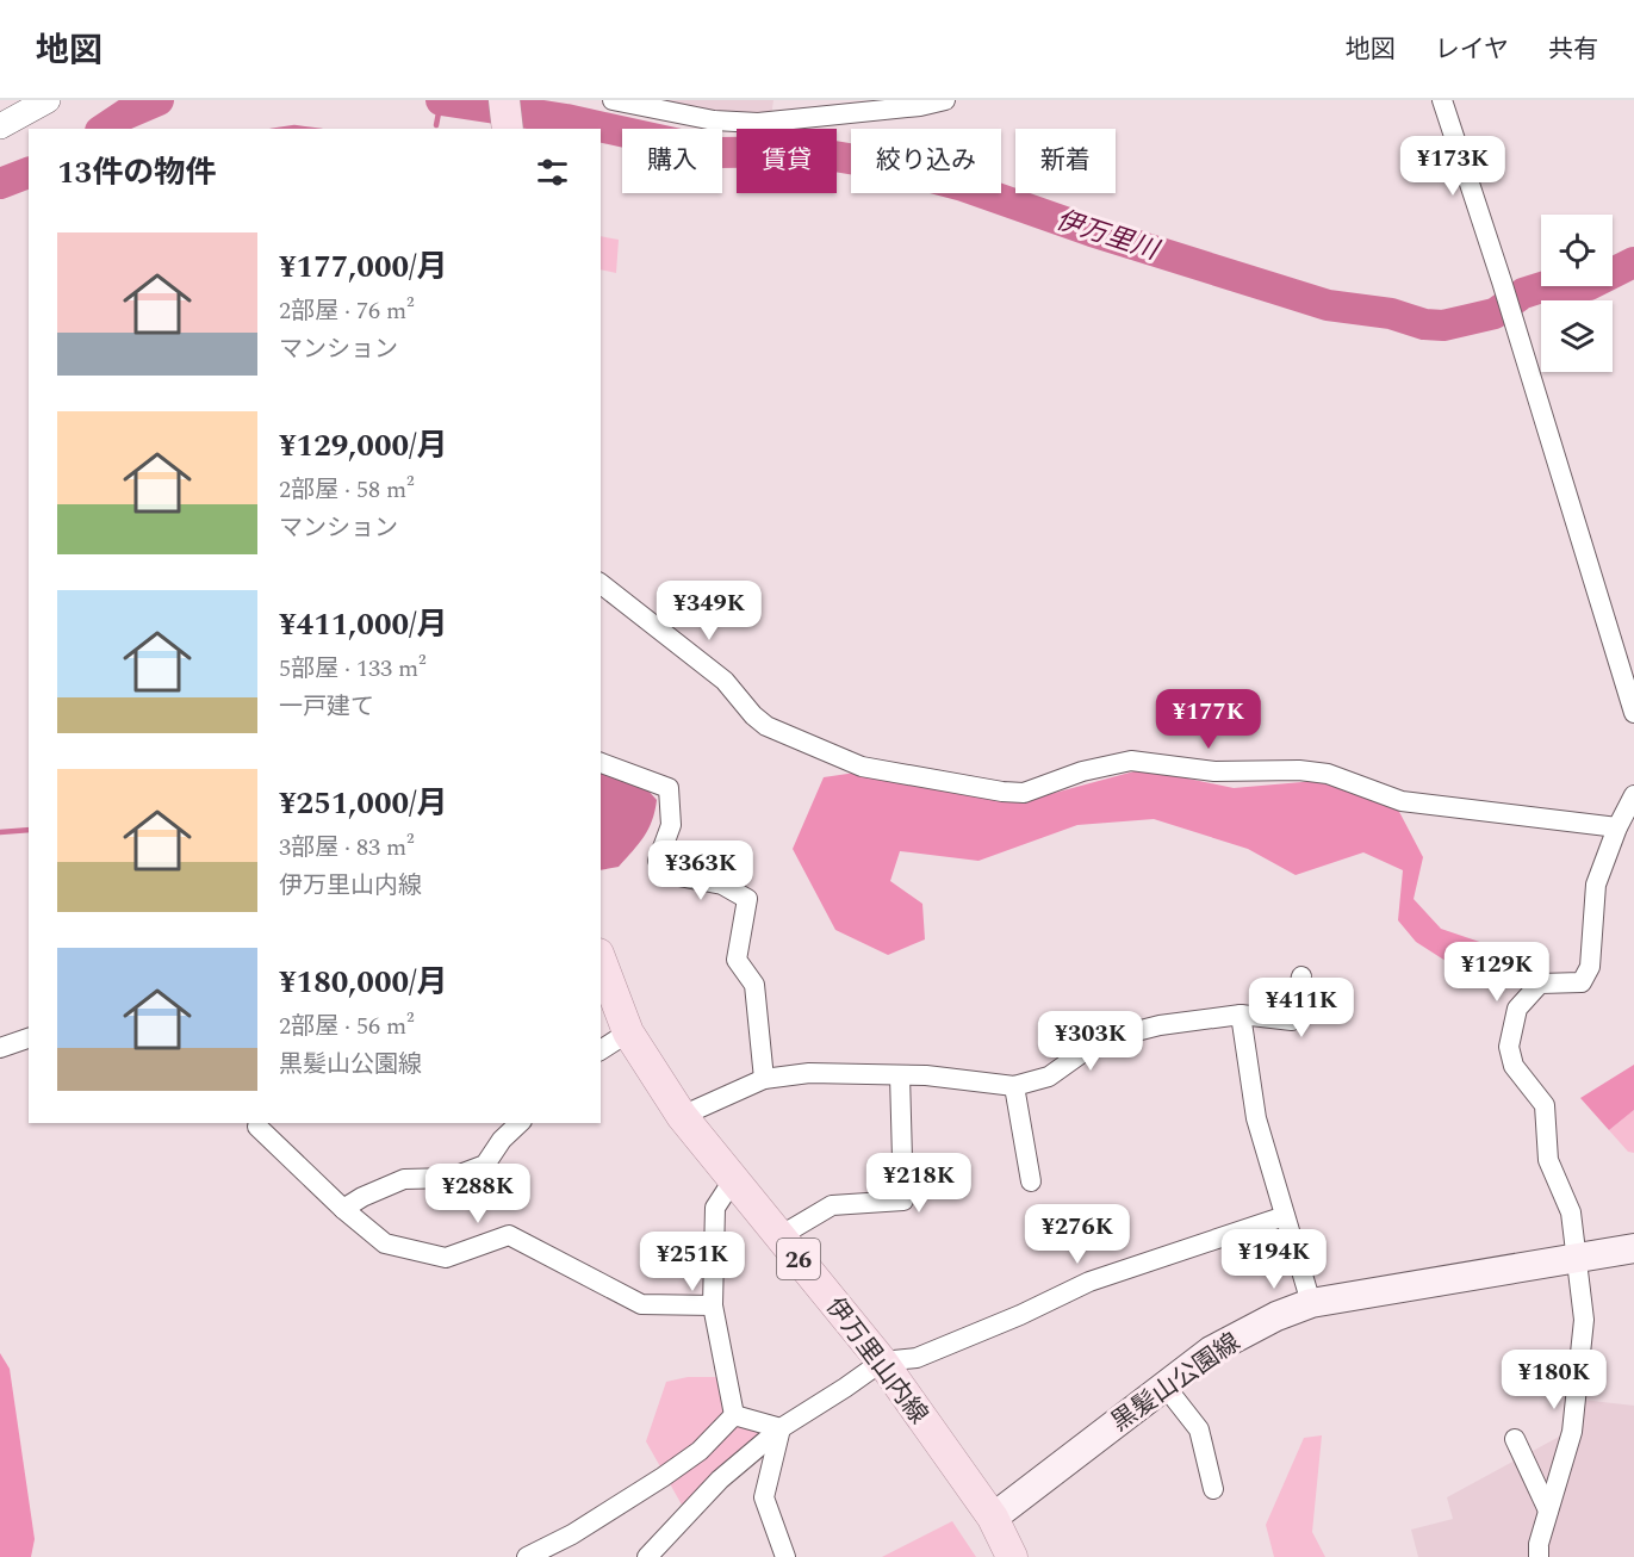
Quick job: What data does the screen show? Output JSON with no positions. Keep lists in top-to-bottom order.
{
  "streets": {
    "main road": ["26", "伊万里山内線", "黒髪山公園線"]
  },
  "crossings": [
    ["伊万里山内線", "黒髪山公園線"]
  ],
  "water": ["伊万里川"],
  "page": {
    "header": "地図",
    "nav": ["地図", "レイヤ", "共有"],
    "chip": [
      "購入",
      "賃貸",
      "絞り込み",
      "新着"
    ],
    "heading": "13件の物件",
    "price": [
      "¥173K",
      "¥349K",
      "¥177K",
      "¥363K",
      "¥129K",
      "¥411K",
      "¥303K",
      "¥218K",
      "¥288K",
      "¥276K",
      "¥194K",
      "¥251K",
      "¥180K"
    ],
    "list": [
      {
        "name": "¥177,000/月",
        "note": "2部屋 · 76 m² · マンション"
      },
      {
        "name": "¥129,000/月",
        "note": "2部屋 · 58 m² · マンション"
      },
      {
        "name": "¥411,000/月",
        "note": "5部屋 · 133 m² · 一戸建て"
      },
      {
        "name": "¥251,000/月",
        "note": "3部屋 · 83 m² · 伊万里山内線"
      },
      {
        "name": "¥180,000/月",
        "note": "2部屋 · 56 m² · 黒髪山公園線"
      }
    ]
  }
}
